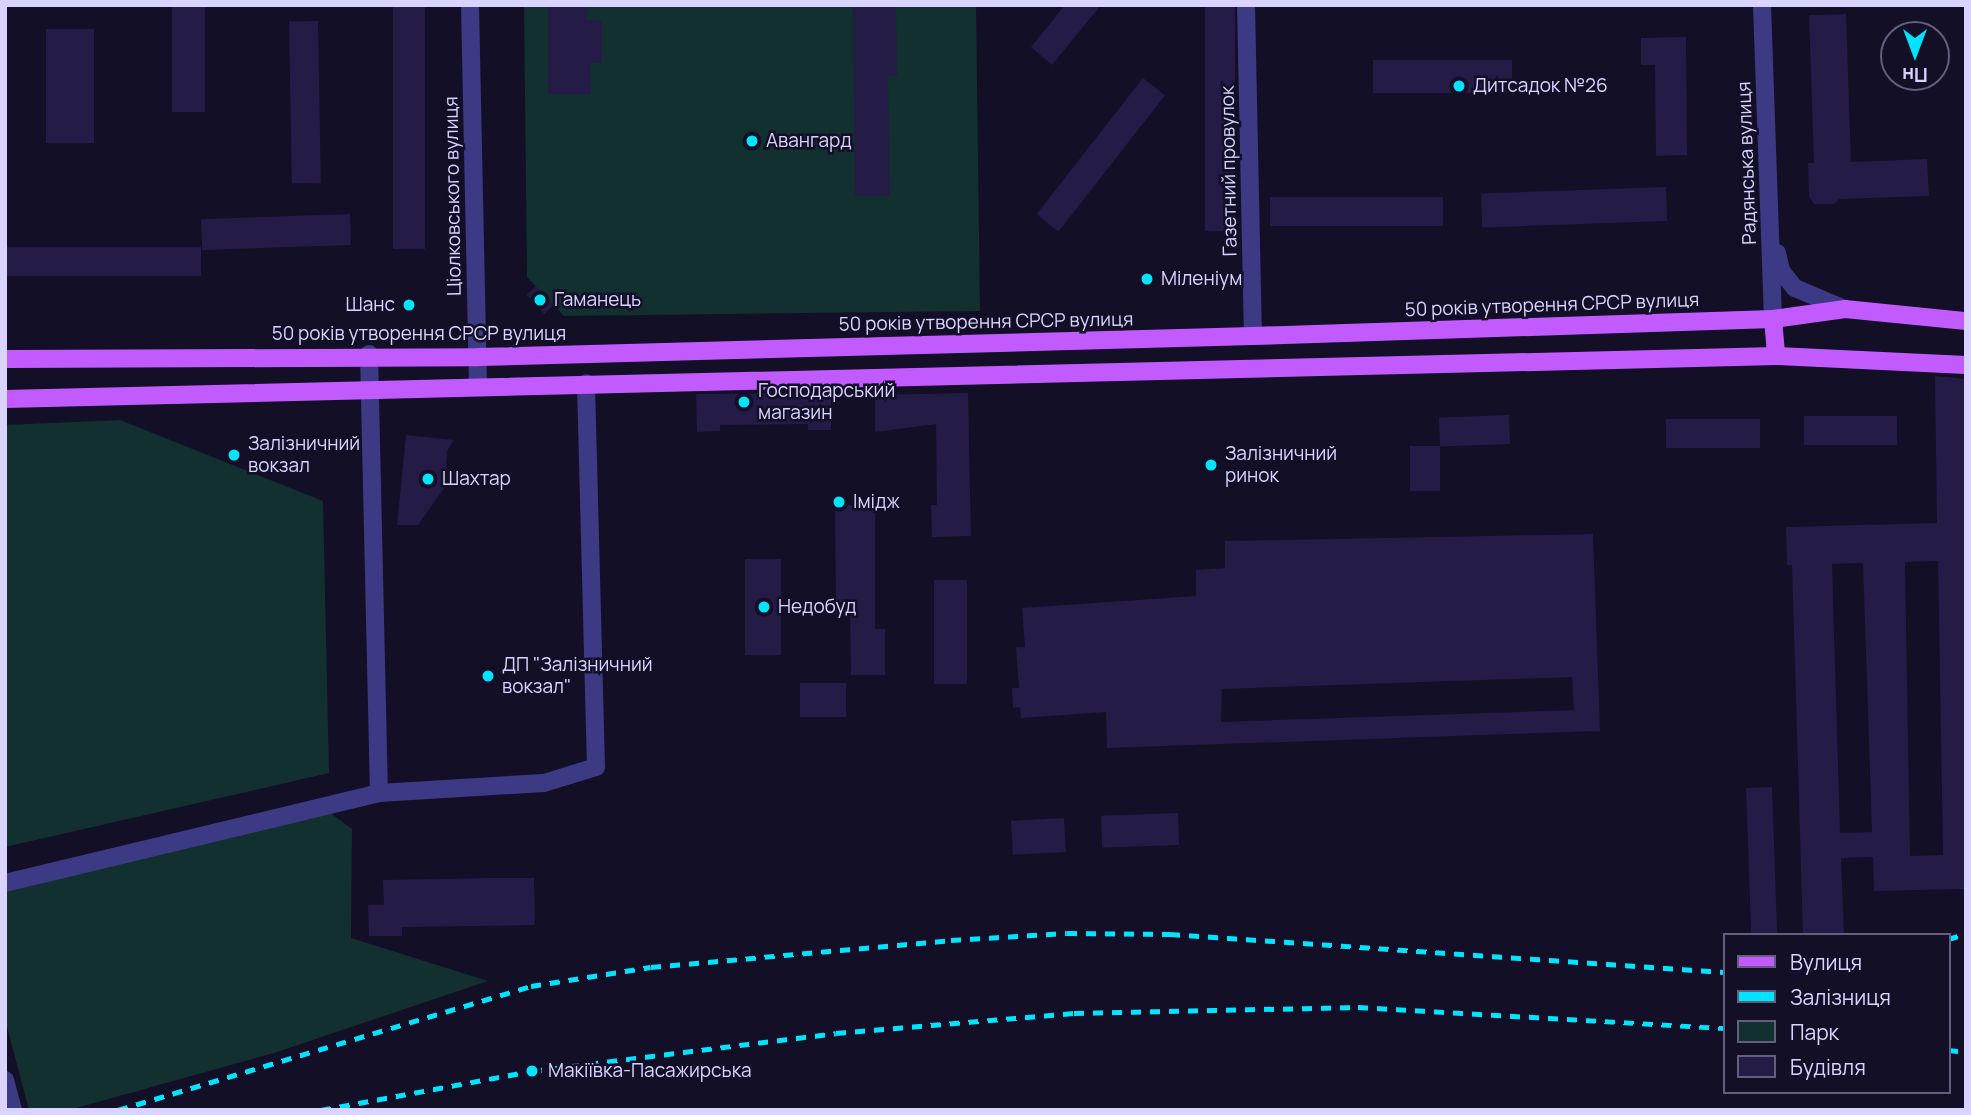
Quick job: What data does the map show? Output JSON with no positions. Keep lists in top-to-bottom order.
{
  "streets": {
    "main road": ["50 років утворення СРСР вулиця"],
    "street": ["Радянська вулиця", "Газетний провулок", "Ціолковського вулиця"]
  },
  "crossings": [
    ["Радянська вулиця", "50 років утворення СРСР вулиця"],
    ["Газетний провулок", "50 років утворення СРСР вулиця"],
    ["Ціолковського вулиця", "50 років утворення СРСР вулиця"]
  ],
  "places": [
    "Дитсадок №26",
    "Авангард",
    "Міленіум",
    "Гаманець",
    "Шанс",
    "Господарський магазин",
    "Залізничний вокзал",
    "Залізничний ринок",
    "Шахтар",
    "Імідж",
    "Недобуд",
    "ДП \"Залізничний вокзал\"",
    "Макіївка-Пасажирська"
  ],
  "legend": [
    "Вулиця",
    "Залізниця",
    "Парк",
    "Будівля"
  ],
  "north": "bottom"
}
